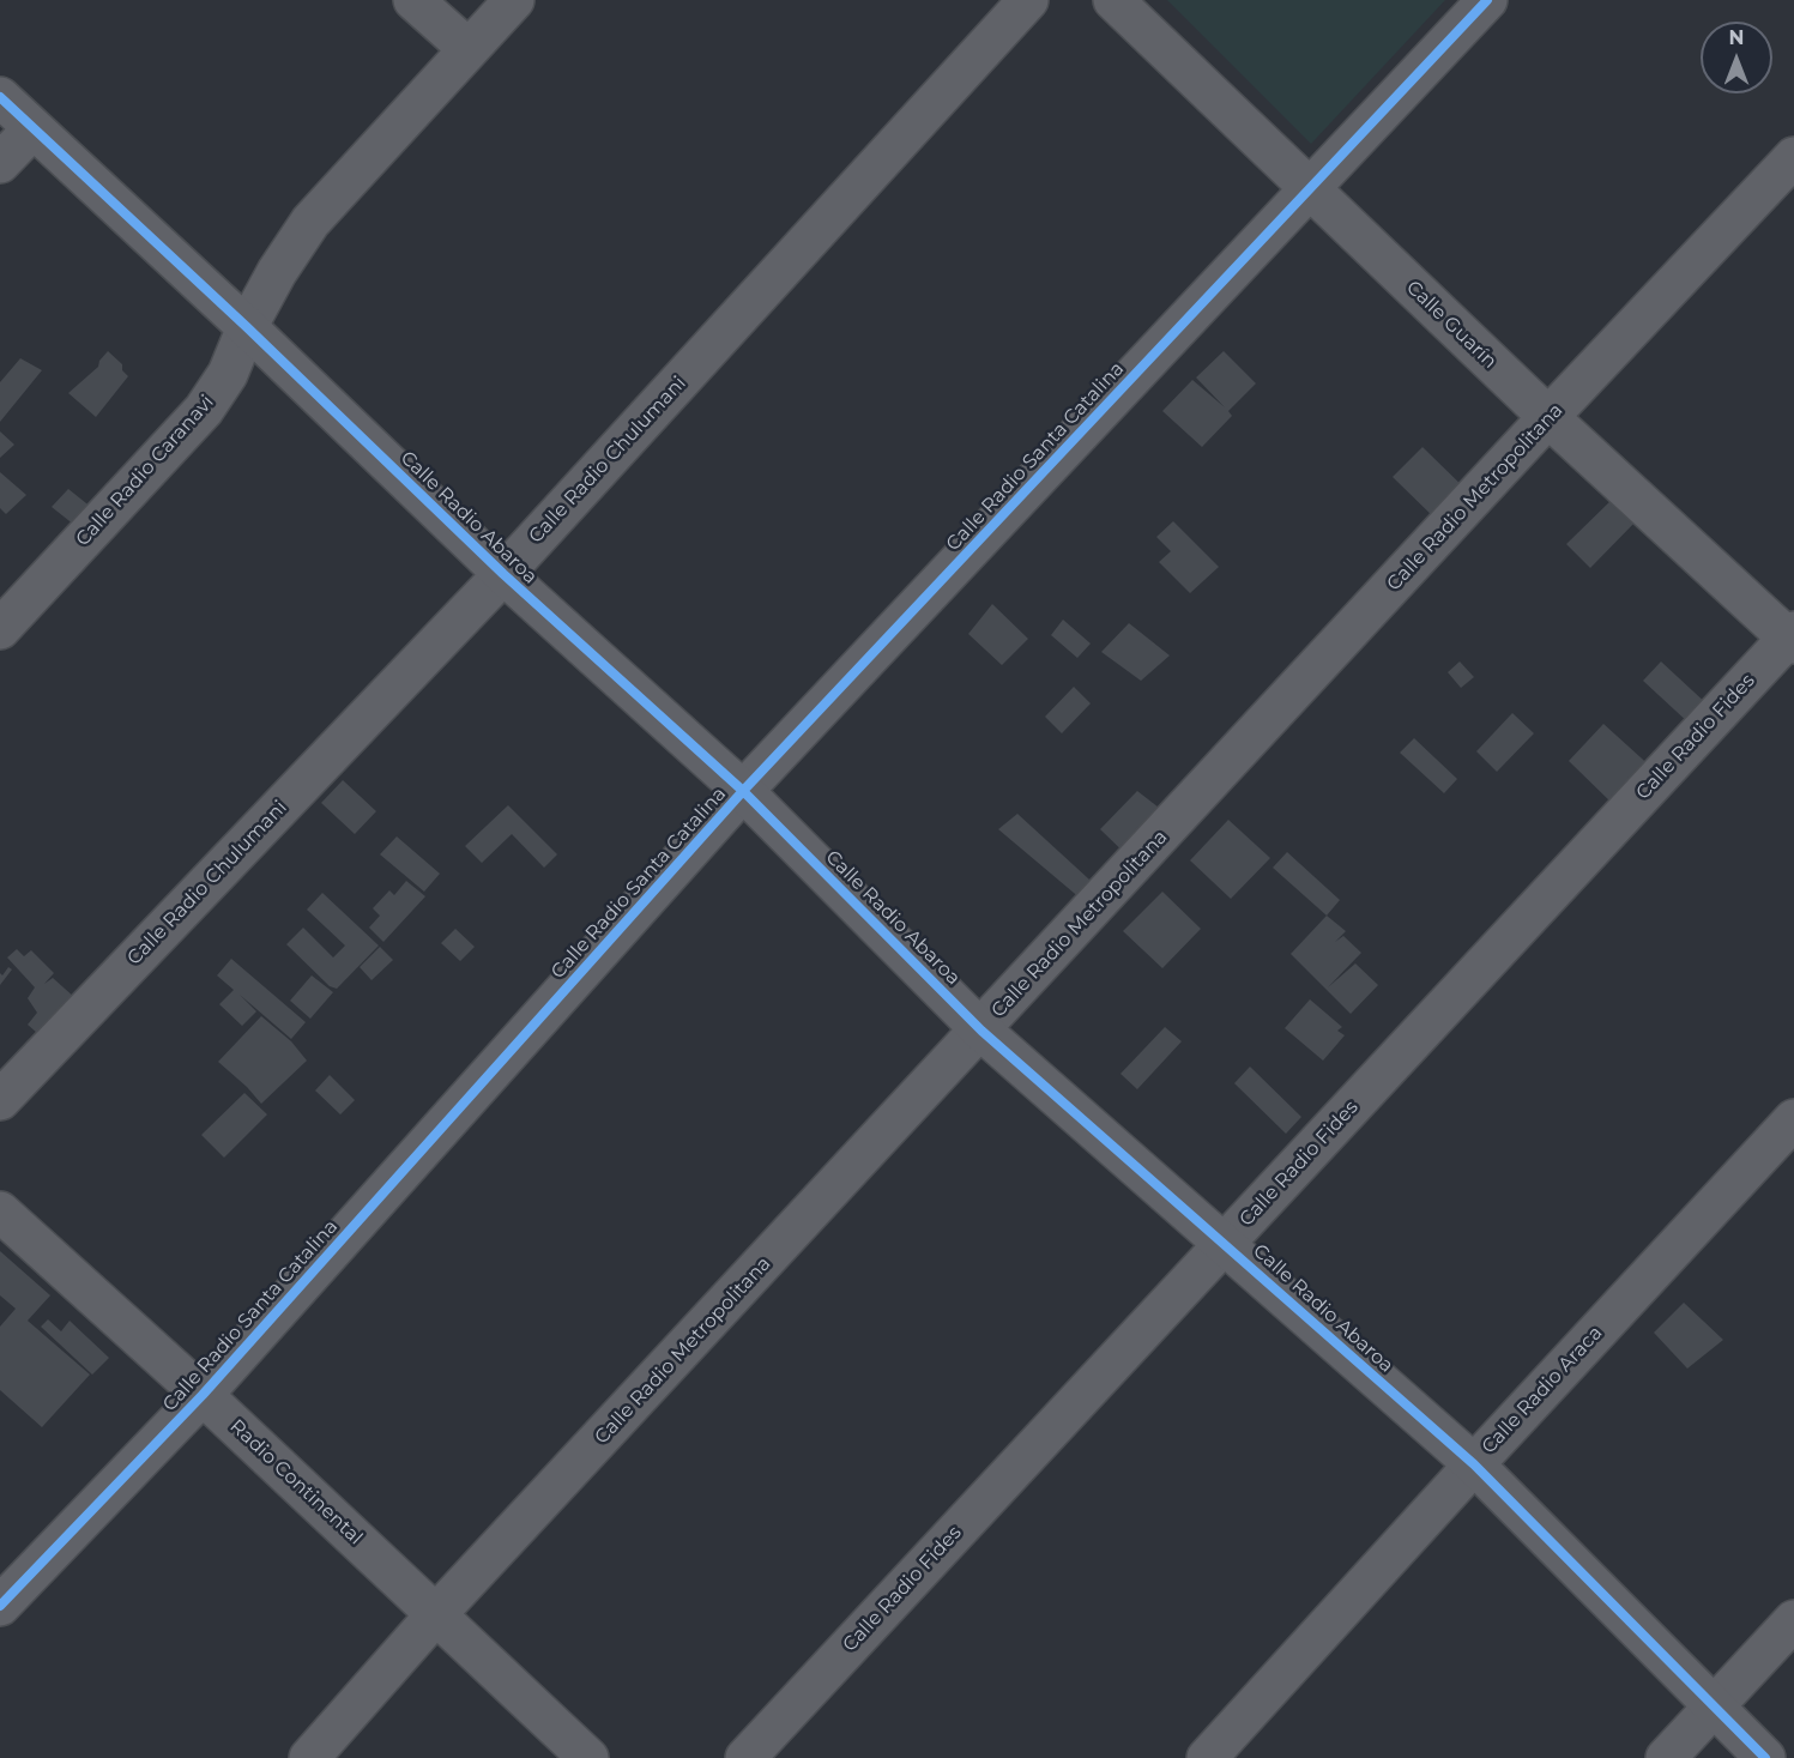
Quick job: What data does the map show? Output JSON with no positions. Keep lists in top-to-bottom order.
{
  "streets": {
    "street": [
      "Calle Guarín",
      "Calle Radio Santa Catalina",
      "Calle Radio Chulumani",
      "Calle Radio Caranavi",
      "Calle Radio Metropolitana",
      "Calle Radio Abaroa",
      "Calle Radio Fides",
      "Calle Radio Araca",
      "Radio Continental"
    ]
  },
  "crossings": [
    ["Calle Guarín", "Calle Radio Santa Catalina"],
    ["Calle Guarín", "Calle Radio Metropolitana"],
    ["Calle Guarín", "Calle Radio Fides"],
    ["Calle Radio Santa Catalina", "Calle Radio Abaroa"],
    ["Calle Radio Santa Catalina", "Radio Continental"],
    ["Calle Radio Chulumani", "Calle Radio Abaroa"],
    ["Calle Radio Caranavi", "Calle Radio Abaroa"],
    ["Calle Radio Metropolitana", "Calle Radio Abaroa"],
    ["Calle Radio Metropolitana", "Radio Continental"],
    ["Calle Radio Abaroa", "Calle Radio Fides"],
    ["Calle Radio Abaroa", "Calle Radio Araca"]
  ],
  "north": "top"
}
